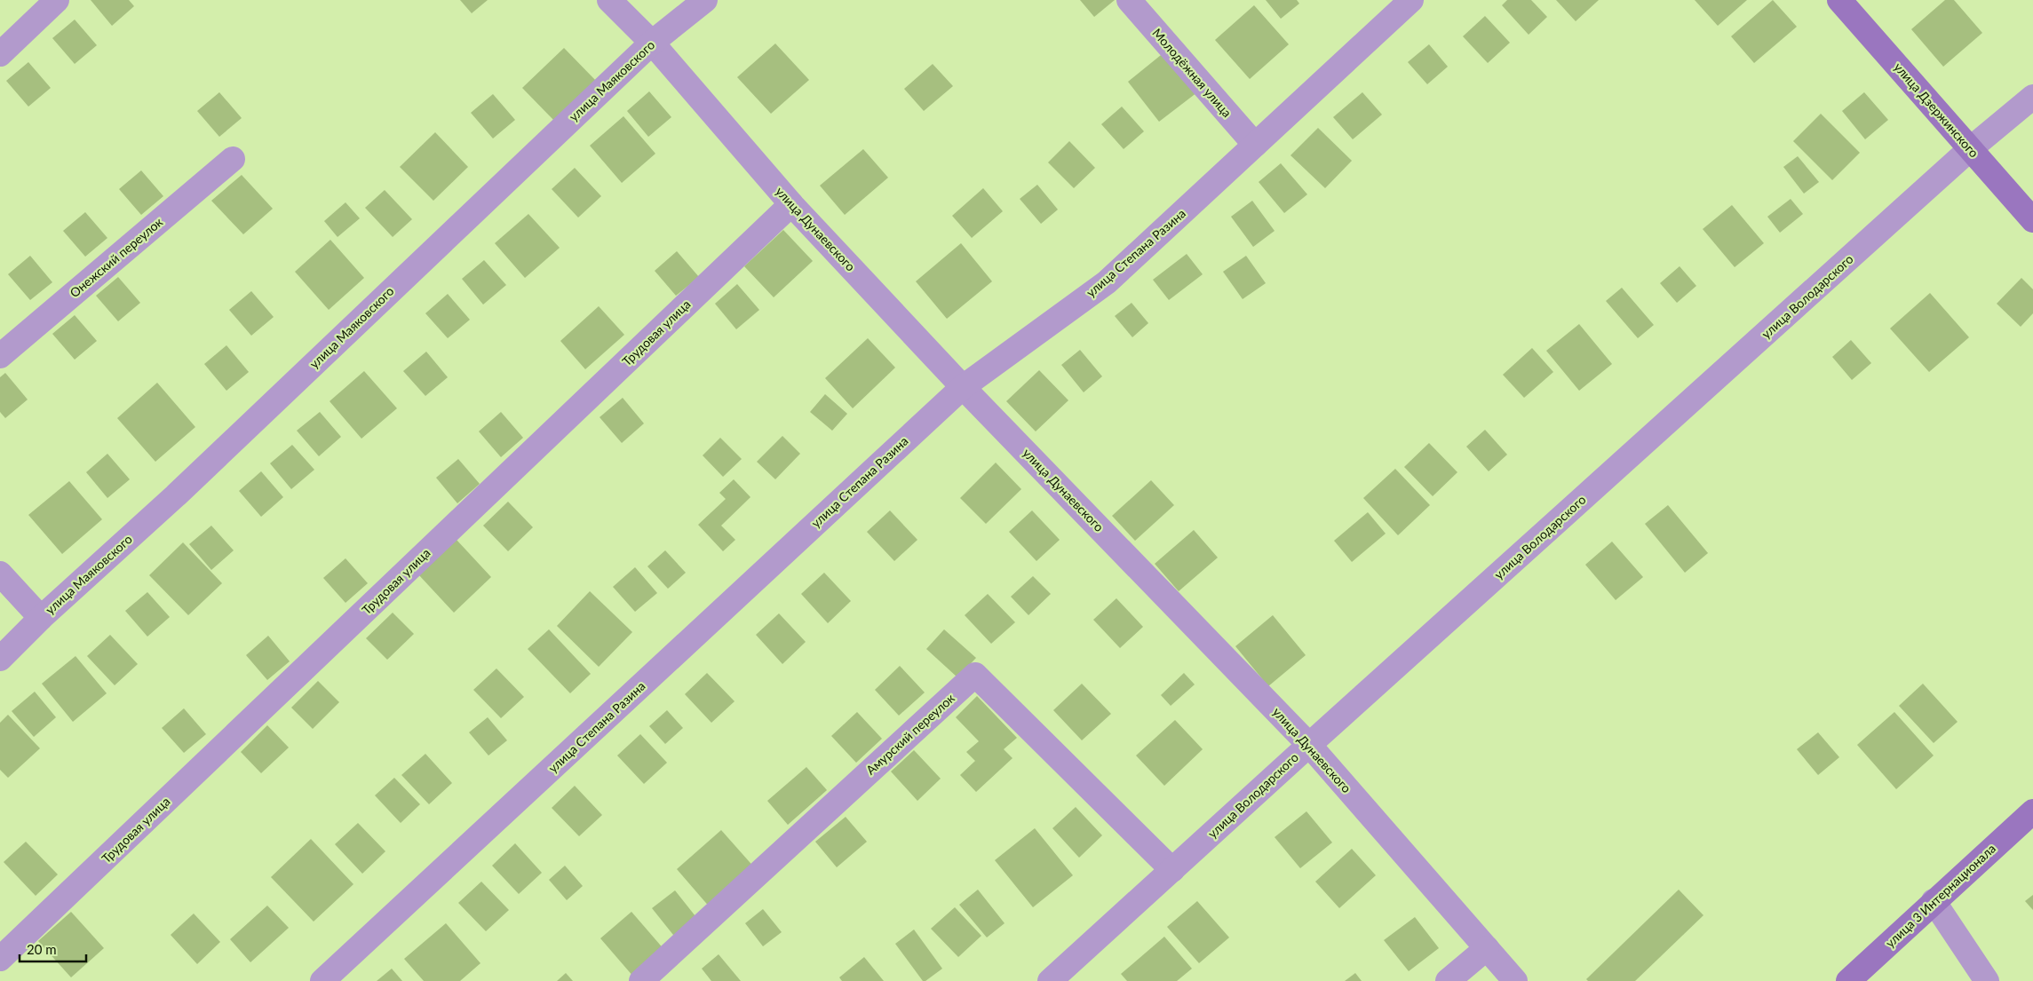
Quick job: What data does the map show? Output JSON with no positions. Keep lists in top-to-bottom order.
{
  "streets": {
    "street": [
      "Молодёжная улица",
      "улица Маяковского",
      "улица Дзержинского",
      "улица Дунаевского",
      "улица Степана Разина",
      "Онежский переулок",
      "улица Володарского",
      "Трудовая улица",
      "Амурский переулок",
      "улица 3 Интернационала"
    ]
  },
  "crossings": [
    ["Молодёжная улица", "улица Степана Разина"],
    ["улица Маяковского", "улица Дунаевского"],
    ["улица Дзержинского", "улица Володарского"],
    ["улица Дунаевского", "улица Степана Разина"],
    ["улица Дунаевского", "улица Володарского"],
    ["улица Дунаевского", "Трудовая улица"],
    ["улица Володарского", "Амурский переулок"]
  ],
  "scale_bar": "20 m"
}
